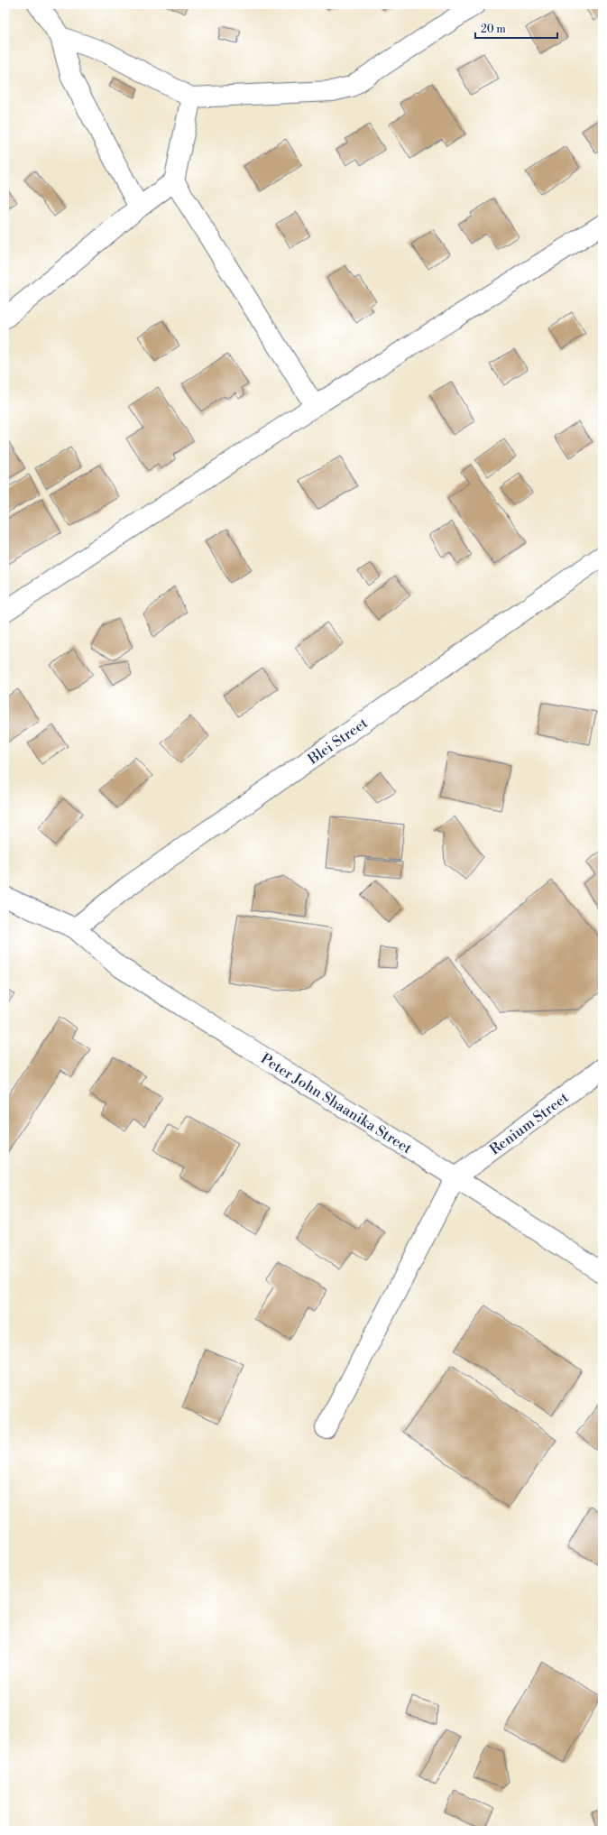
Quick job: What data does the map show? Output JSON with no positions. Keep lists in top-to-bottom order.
{
  "streets": {
    "street": ["Blei Street", "Peter John Shaanika Street", "Renium Street"]
  },
  "crossings": [
    ["Blei Street", "Peter John Shaanika Street"],
    ["Peter John Shaanika Street", "Renium Street"]
  ],
  "scale_bar": "20 m"
}
